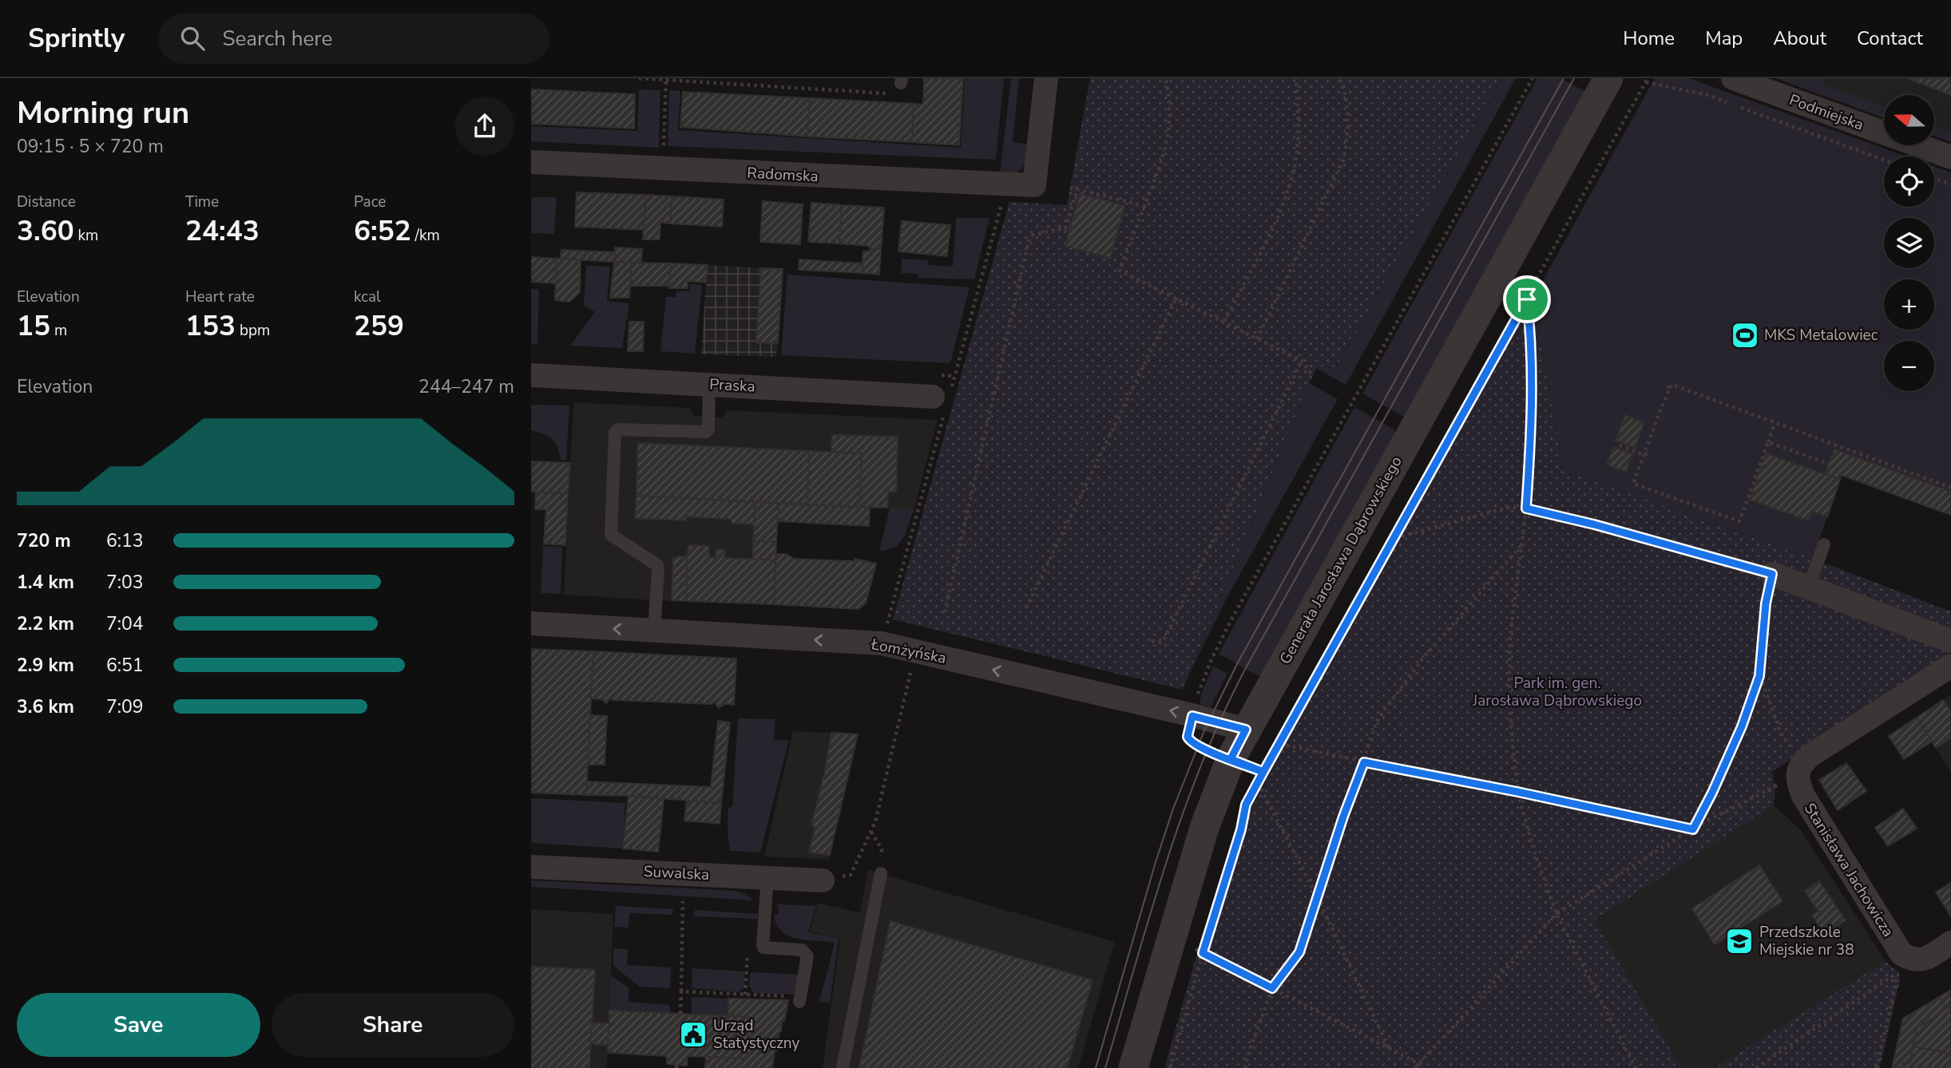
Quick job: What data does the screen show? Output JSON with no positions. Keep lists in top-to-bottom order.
{
  "streets": {
    "street": [
      "Podmiejska",
      "Radomska",
      "Praska",
      "Generała Jarosława Dąbrowskiego",
      "Łomżyńska",
      "Stanisława Jachowicza",
      "Suwalska"
    ]
  },
  "crossings": [
    ["Generała Jarosława Dąbrowskiego", "Łomżyńska"]
  ],
  "one_way": ["Łomżyńska"],
  "parks": ["Park im. gen. Jarosława Dąbrowskiego"],
  "places": {
    "sports": ["MKS Metalowiec"],
    "school or university": ["Przedszkole Miejskie nr 38"],
    "public building": ["Urząd Statystyczny"]
  },
  "north": "left",
  "page": {
    "header": "Sprintly",
    "search": "Search here",
    "nav": [
      "Home",
      "Map",
      "About",
      "Contact"
    ],
    "heading": ["Morning run", "09:15 · 5 × 720 m"],
    "map_buttons": ["+", "−"],
    "stats": [
      ["Distance", "3.60 km"],
      ["Time", "24:43"],
      ["Pace", "6:52 /km"],
      ["Elevation", "15 m"],
      ["Heart rate", "153 bpm"],
      ["kcal", "259"]
    ],
    "chart": ["Elevation", "244–247 m"],
    "list": [
      {
        "name": "720 m",
        "note": "6:13"
      },
      {
        "name": "1.4 km",
        "note": "7:03"
      },
      {
        "name": "2.2 km",
        "note": "7:04"
      },
      {
        "name": "2.9 km",
        "note": "6:51"
      },
      {
        "name": "3.6 km",
        "note": "7:09"
      }
    ],
    "buttons": ["Save", "Share"]
  }
}
